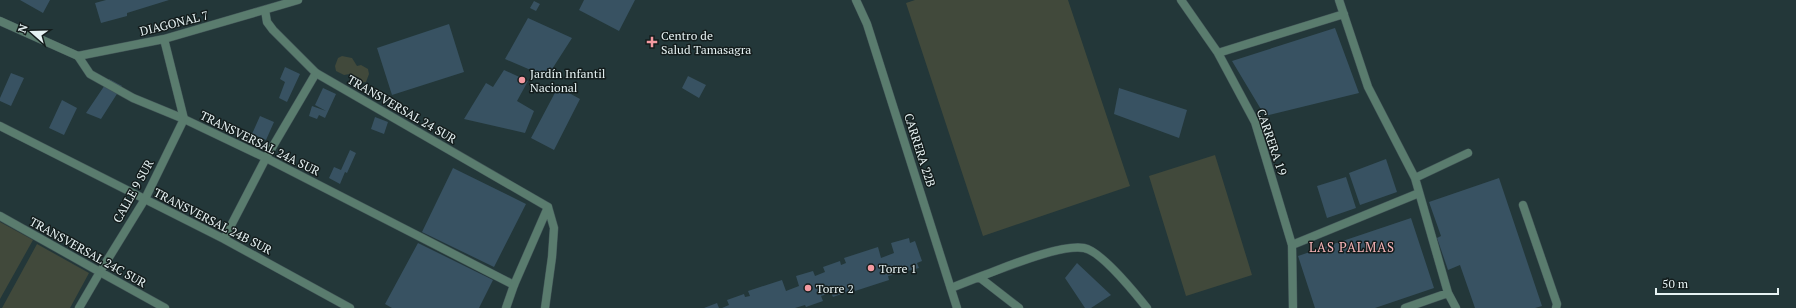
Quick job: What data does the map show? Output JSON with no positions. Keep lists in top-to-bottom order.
{
  "streets": {
    "street": [
      "DIAGONAL 7",
      "TRANSVERSAL 24 SUR",
      "CARRERA 19",
      "TRANSVERSAL 24A SUR",
      "CARRERA 22B",
      "CALLE 9 SUR",
      "TRANSVERSAL 24B SUR",
      "TRANSVERSAL 24C SUR"
    ]
  },
  "crossings": [
    ["DIAGONAL 7", "TRANSVERSAL 24 SUR"],
    ["DIAGONAL 7", "TRANSVERSAL 24A SUR"],
    ["TRANSVERSAL 24A SUR", "CALLE 9 SUR"],
    ["CALLE 9 SUR", "TRANSVERSAL 24B SUR"],
    ["CALLE 9 SUR", "TRANSVERSAL 24C SUR"]
  ],
  "districts": ["LAS PALMAS"],
  "places": {
    "health": ["Centro de Salud Tamasagra"],
    "other": ["Jardín Infantil Nacional", "Torre 1", "Torre 2"]
  },
  "scale_bar": "50 m",
  "north": "left"
}
